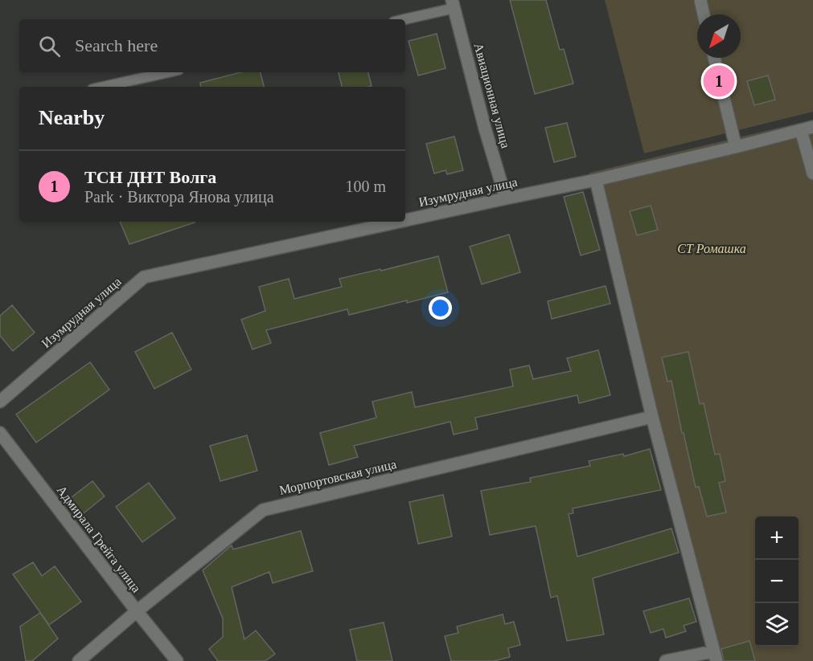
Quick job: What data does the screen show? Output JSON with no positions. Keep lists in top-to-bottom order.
{
  "streets": {
    "street": [
      "Авиационная улица",
      "Изумрудная улица",
      "Морпортовская улица",
      "Адмирала Грейга улица"
    ]
  },
  "crossings": [
    ["Авиационная улица", "Изумрудная улица"],
    ["Морпортовская улица", "Адмирала Грейга улица"]
  ],
  "parks": ["СТ Ромашка"],
  "north": "bottom left",
  "page": {
    "search": "Search here",
    "pins": "1",
    "heading": "Nearby",
    "list": [
      {
        "mark": "1",
        "name": "ТСН ДНТ Волга",
        "note": "Park · Виктора Янова улица",
        "value": "100 m"
      }
    ],
    "map_buttons": ["+", "−"]
  }
}
